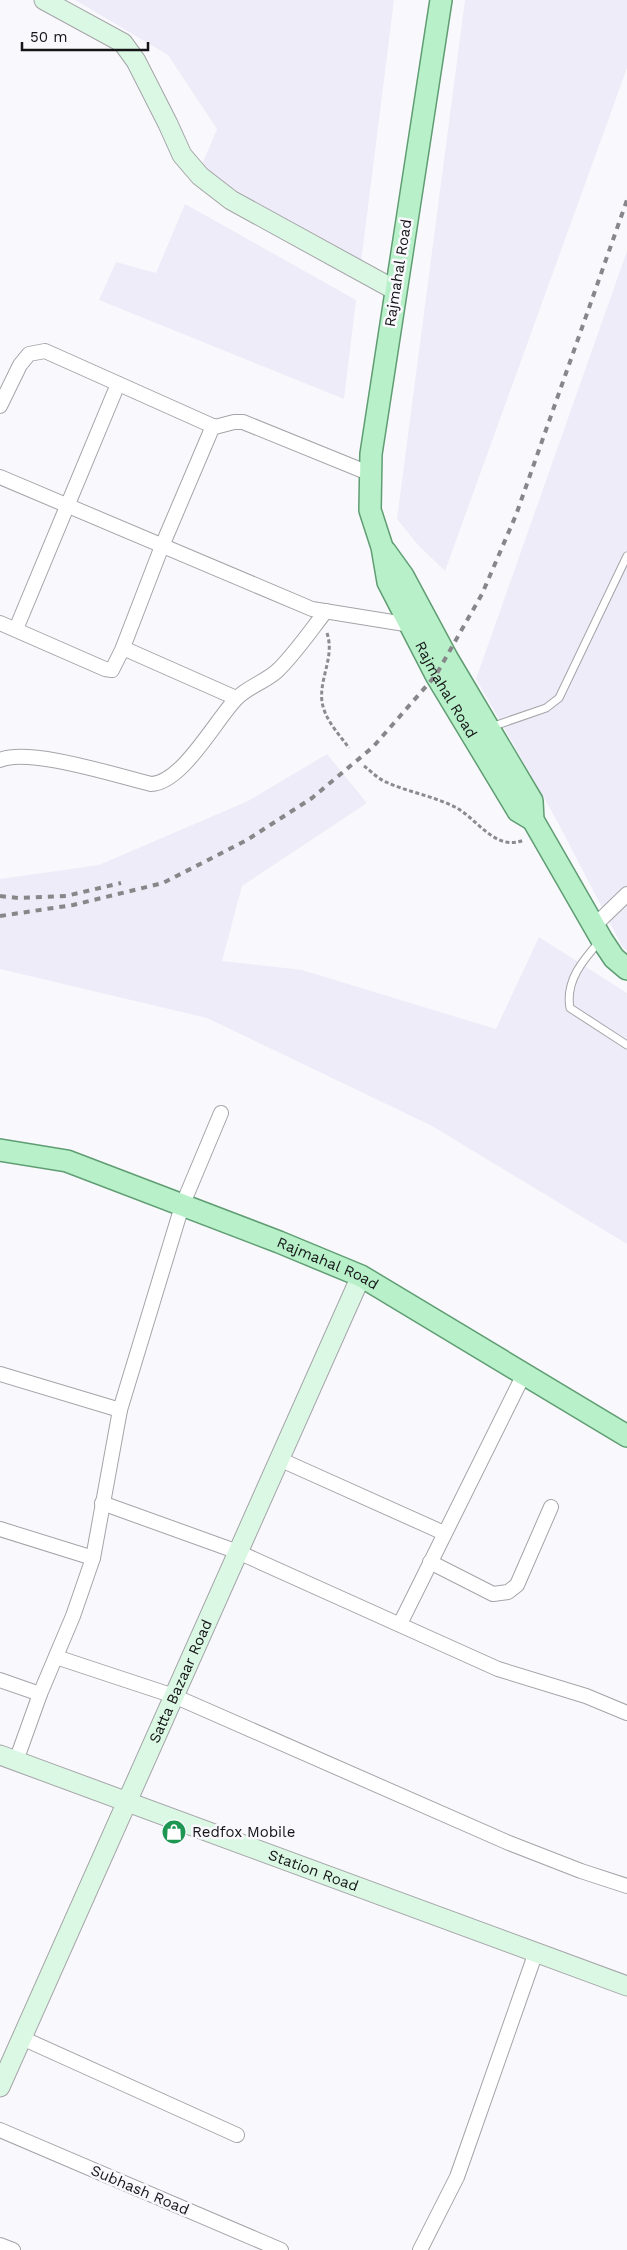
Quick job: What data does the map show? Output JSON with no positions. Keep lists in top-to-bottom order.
{
  "streets": {
    "main road": ["Rajmahal Road"],
    "street": ["Satta Bazaar Road", "Station Road", "Subhash Road"]
  },
  "crossings": [
    ["Rajmahal Road", "Satta Bazaar Road"],
    ["Satta Bazaar Road", "Station Road"]
  ],
  "places": {
    "shop": ["Redfox Mobile"]
  },
  "scale_bar": "50 m"
}
